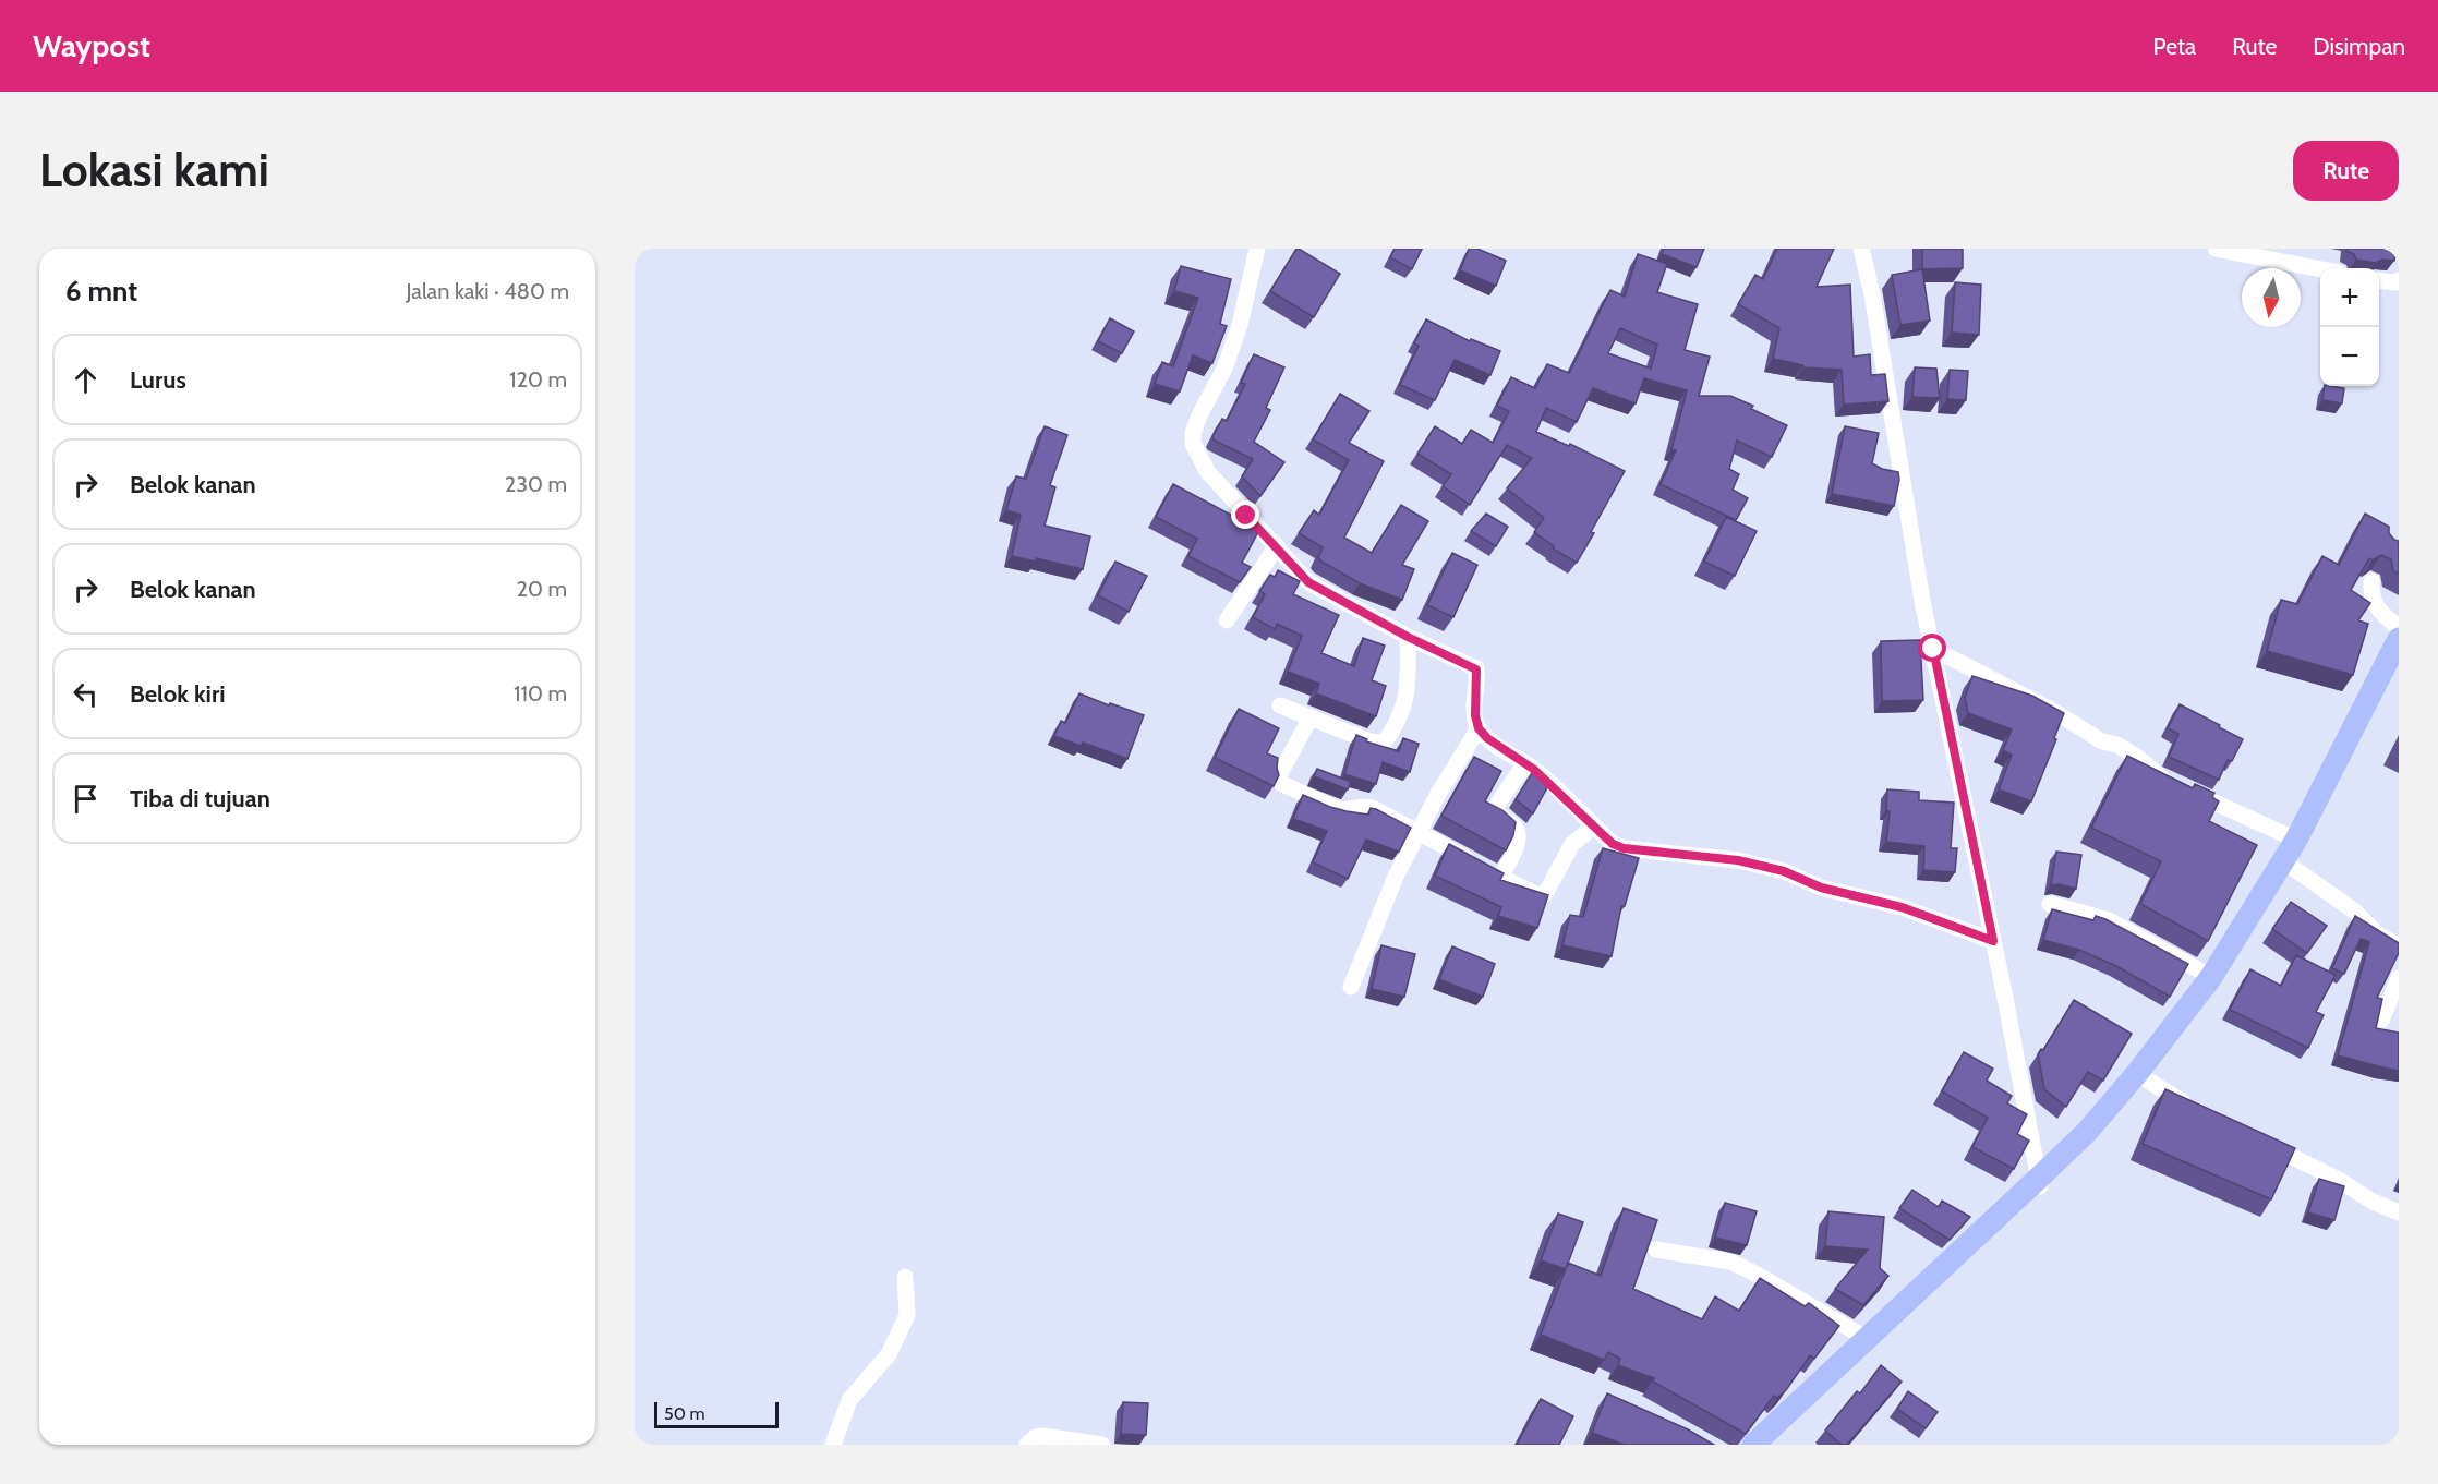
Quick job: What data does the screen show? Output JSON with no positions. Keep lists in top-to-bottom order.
{
  "scale_bar": "50 m",
  "north": "bottom",
  "page": {
    "header": "Waypost",
    "nav": ["Peta", "Rute", "Disimpan"],
    "buttons": "Rute",
    "title": "Lokasi kami",
    "heading": ["6 mnt", "Jalan kaki · 480 m"],
    "map_buttons": ["+", "−"],
    "list": [
      ["Lurus", "120 m"],
      ["Belok kanan", "230 m"],
      ["Belok kanan", "20 m"],
      ["Belok kiri", "110 m"],
      "Tiba di tujuan"
    ],
    "scale": "50 m"
  }
}
